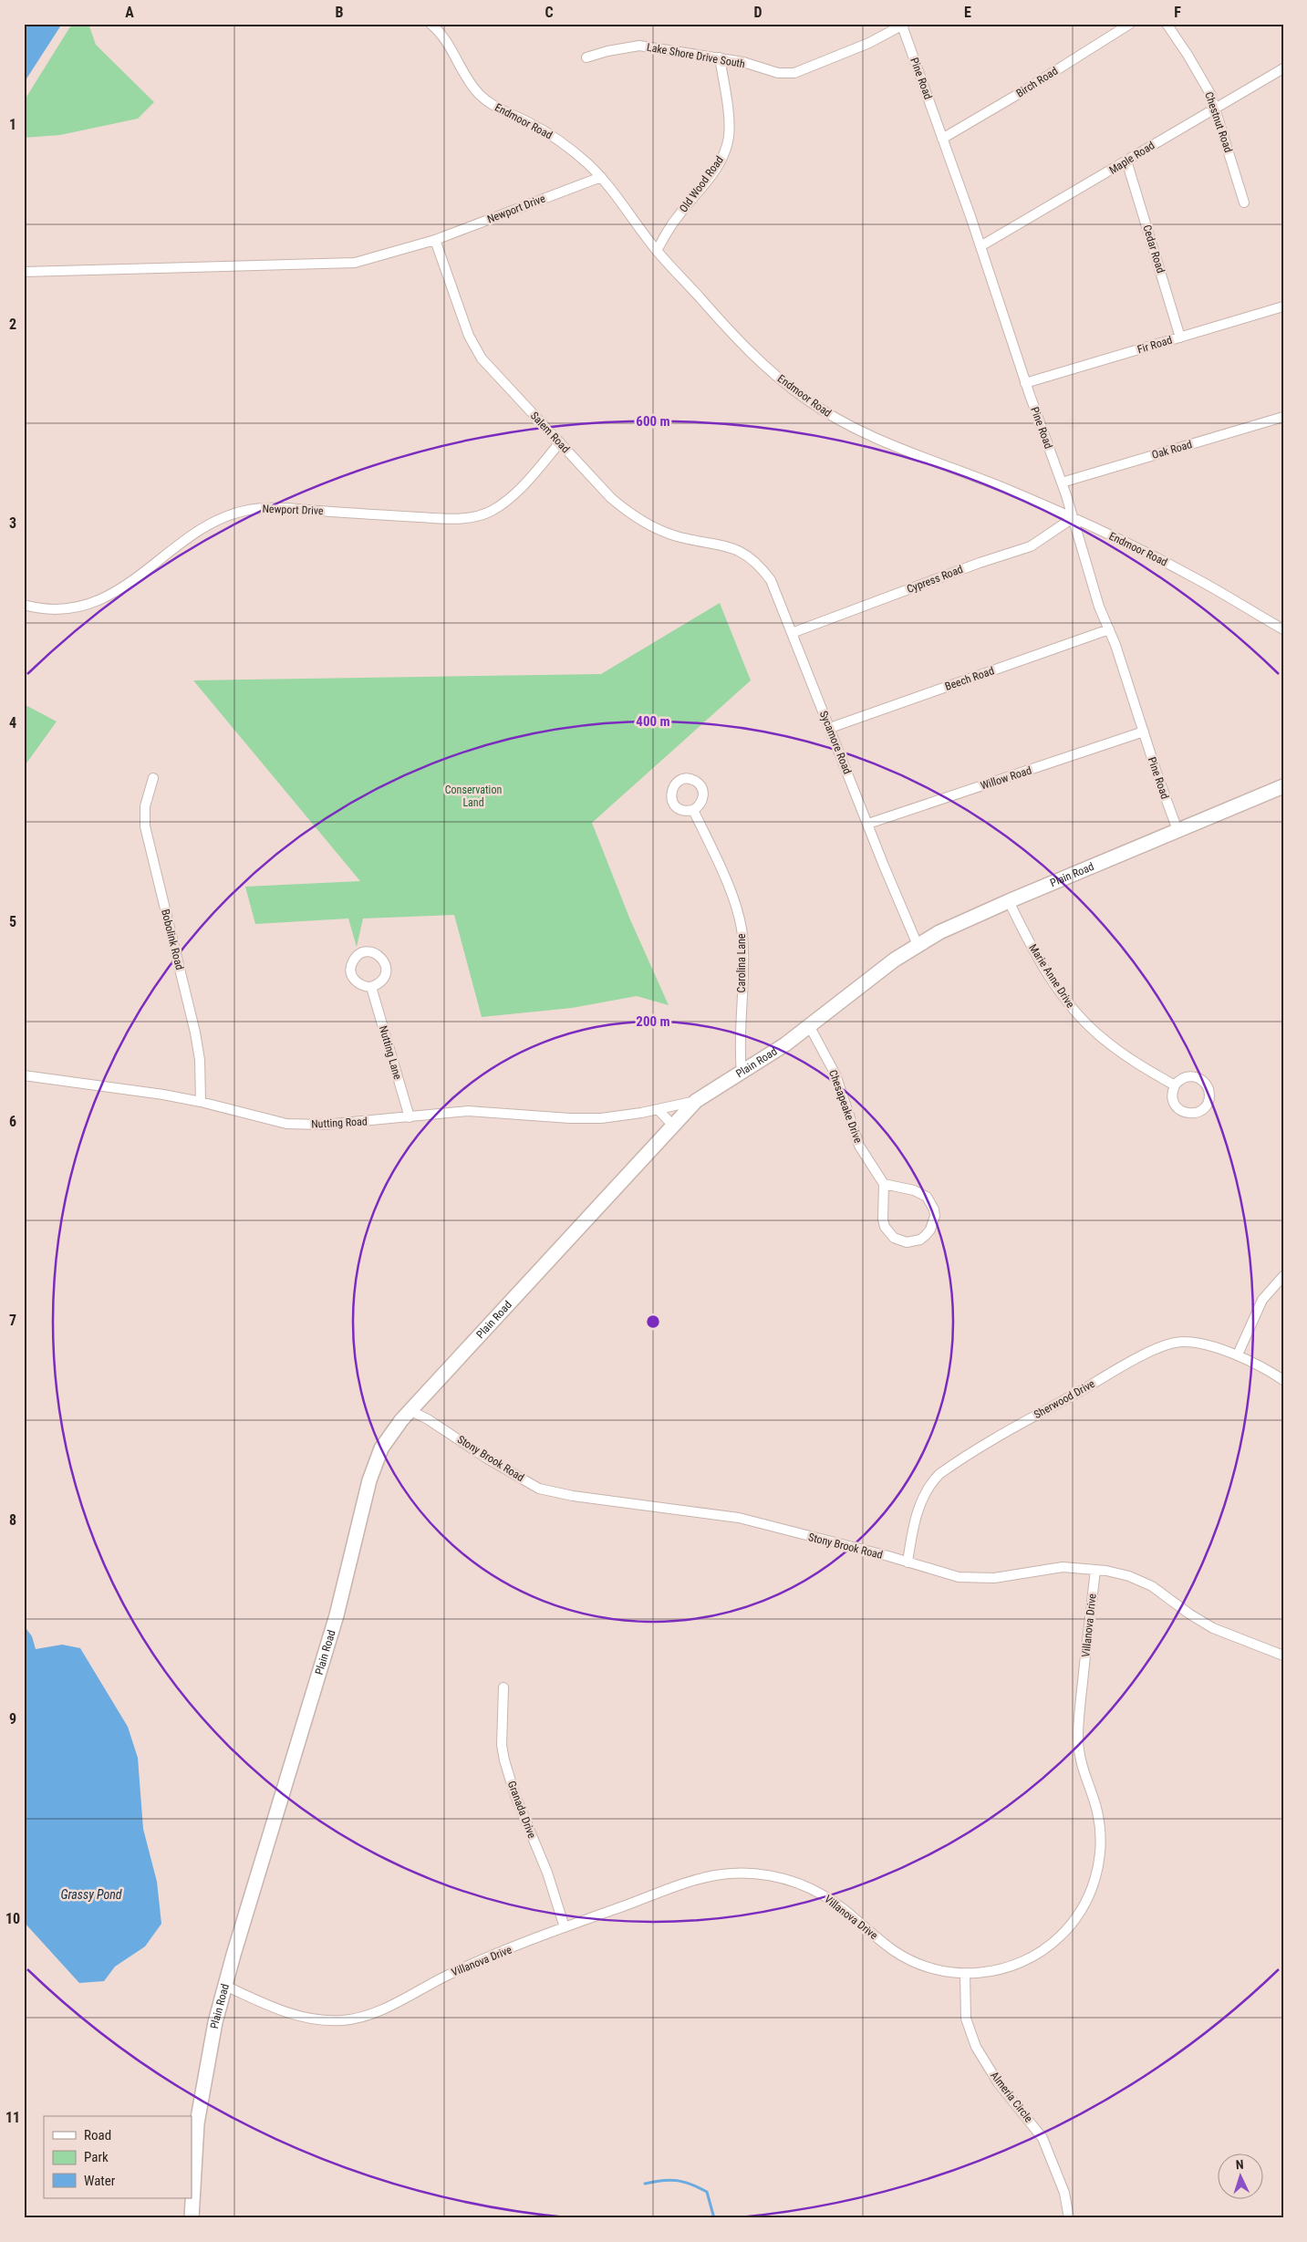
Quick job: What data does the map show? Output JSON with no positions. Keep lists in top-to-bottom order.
{
  "streets": {
    "main road": ["Plain Road"],
    "street": [
      "Lake Shore Drive South",
      "Pine Road",
      "Birch Road",
      "Endmoor Road",
      "Chestnut Road",
      "Maple Road",
      "Old Wood Road",
      "Newport Drive",
      "Cedar Road",
      "Fir Road",
      "Salem Road",
      "Oak Road",
      "Cypress Road",
      "Beech Road",
      "Sycamore Road",
      "Willow Road",
      "Bobolink Road",
      "Carolina Lane",
      "Marie Anne Drive",
      "Nutting Lane",
      "Chesapeake Drive",
      "Nutting Road",
      "Sherwood Drive",
      "Stony Brook Road",
      "Villanova Drive",
      "Granada Drive",
      "Almeria Circle"
    ]
  },
  "crossings": [
    ["Lake Shore Drive South", "Pine Road"],
    ["Lake Shore Drive South", "Old Wood Road"],
    ["Pine Road", "Birch Road"],
    ["Pine Road", "Endmoor Road"],
    ["Pine Road", "Maple Road"],
    ["Pine Road", "Fir Road"],
    ["Pine Road", "Oak Road"],
    ["Pine Road", "Cypress Road"],
    ["Pine Road", "Beech Road"],
    ["Pine Road", "Willow Road"],
    ["Pine Road", "Plain Road"],
    ["Endmoor Road", "Old Wood Road"],
    ["Endmoor Road", "Newport Drive"],
    ["Endmoor Road", "Cypress Road"],
    ["Chestnut Road", "Maple Road"],
    ["Maple Road", "Cedar Road"],
    ["Newport Drive", "Salem Road"],
    ["Cedar Road", "Fir Road"],
    ["Salem Road", "Sycamore Road"],
    ["Cypress Road", "Sycamore Road"],
    ["Beech Road", "Sycamore Road"],
    ["Sycamore Road", "Willow Road"],
    ["Sycamore Road", "Plain Road"],
    ["Plain Road", "Carolina Lane"],
    ["Plain Road", "Marie Anne Drive"],
    ["Plain Road", "Chesapeake Drive"],
    ["Plain Road", "Nutting Road"],
    ["Plain Road", "Stony Brook Road"],
    ["Plain Road", "Villanova Drive"],
    ["Bobolink Road", "Nutting Road"],
    ["Nutting Lane", "Nutting Road"],
    ["Sherwood Drive", "Stony Brook Road"],
    ["Stony Brook Road", "Villanova Drive"],
    ["Villanova Drive", "Granada Drive"],
    ["Villanova Drive", "Almeria Circle"]
  ],
  "water": ["Grassy Pond"],
  "parks": ["Conservation Land"],
  "legend": ["Road", "Park", "Water"],
  "north": "top",
  "grid": {
    "columns": [
      "A",
      "B",
      "C",
      "D",
      "E",
      "F"
    ],
    "rows": [
      "1",
      "2",
      "3",
      "4",
      "5",
      "6",
      "7",
      "8",
      "9",
      "10",
      "11"
    ]
  },
  "rings": ["600 m", "400 m", "200 m"]
}
